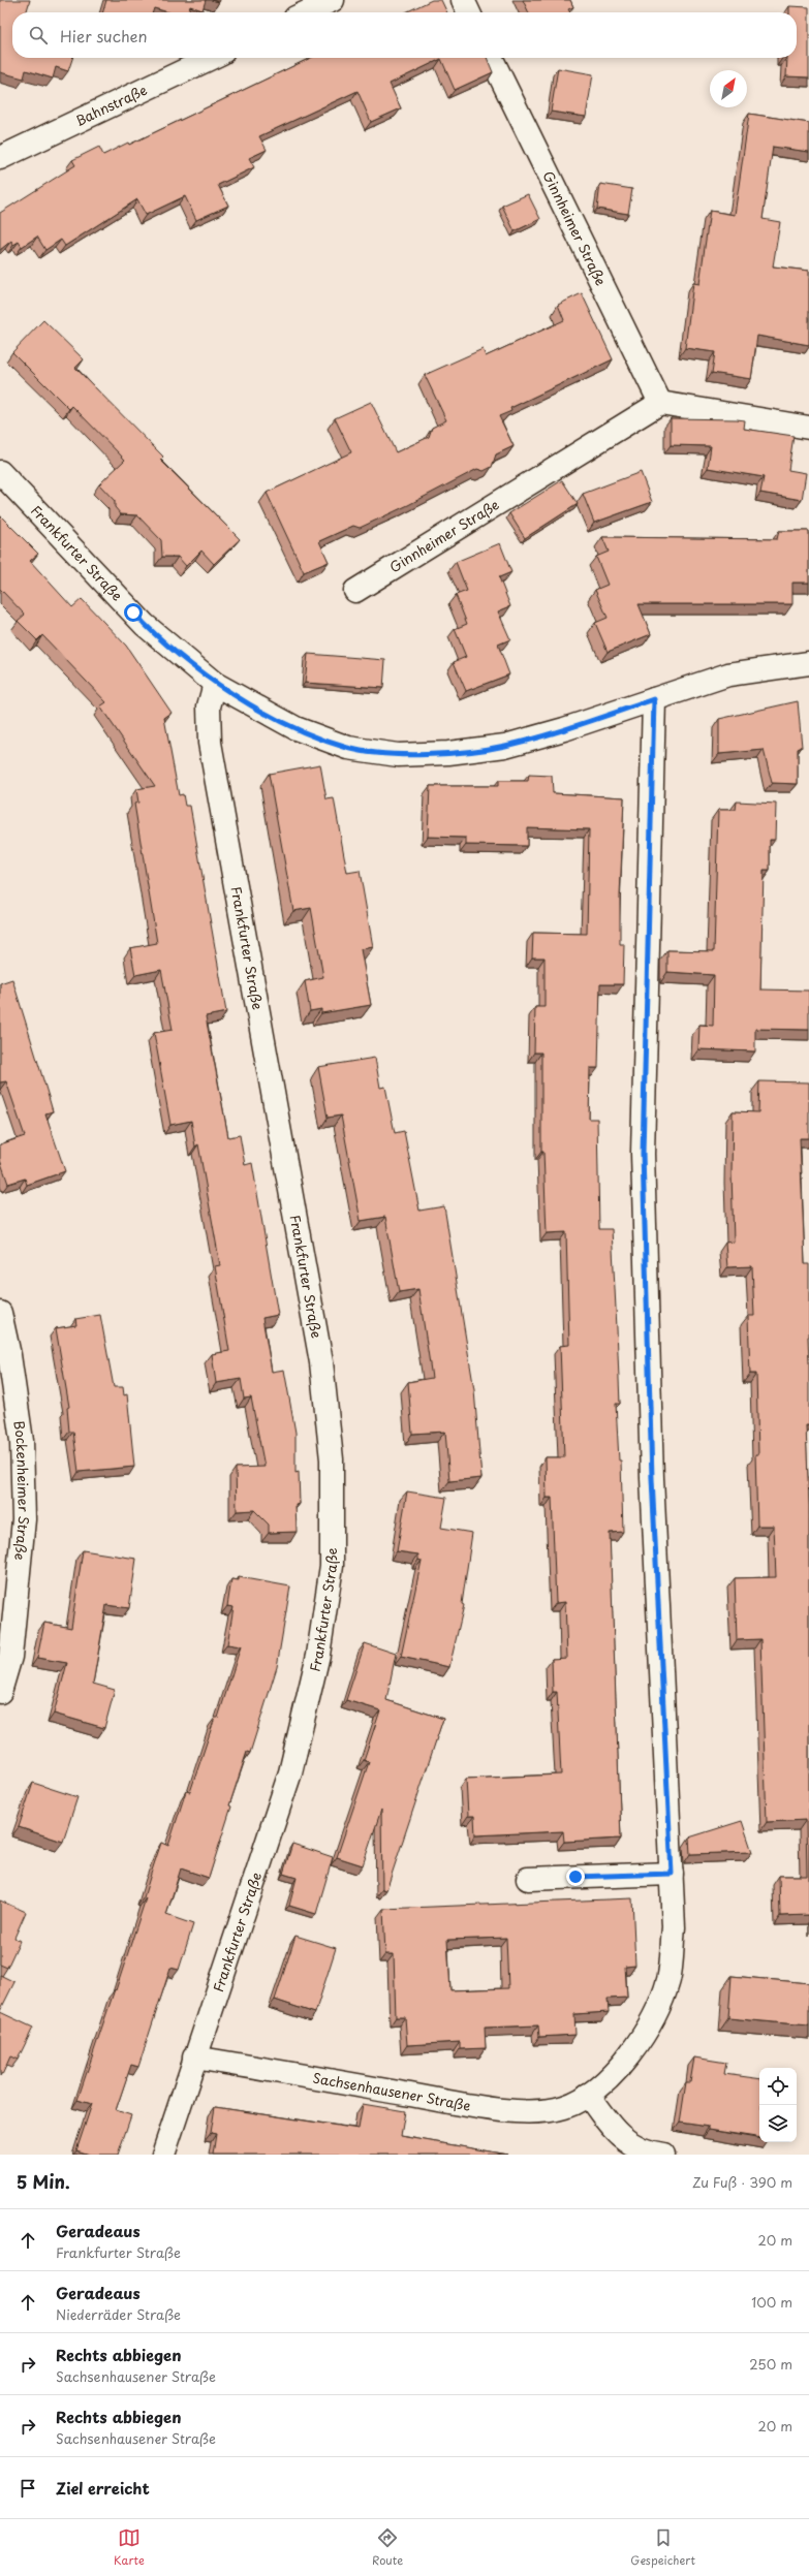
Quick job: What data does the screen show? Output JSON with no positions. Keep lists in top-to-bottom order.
{
  "streets": {
    "street": [
      "Bahnstraße",
      "Ginnheimer Straße",
      "Frankfurter Straße",
      "Bockenheimer Straße",
      "Sachsenhausener Straße"
    ]
  },
  "crossings": [
    ["Frankfurter Straße", "Sachsenhausener Straße"]
  ],
  "north": "top right",
  "page": {
    "search": "Hier suchen",
    "heading": ["5 Min.", "Zu Fuß · 390 m"],
    "list": [
      ["Geradeaus", "Frankfurter Straße", "20 m"],
      ["Geradeaus", "Niederräder Straße", "100 m"],
      ["Rechts abbiegen", "Sachsenhausener Straße", "250 m"],
      ["Rechts abbiegen", "Sachsenhausener Straße", "20 m"],
      "Ziel erreicht"
    ],
    "nav": ["Karte", "Route", "Gespeichert"]
  }
}
